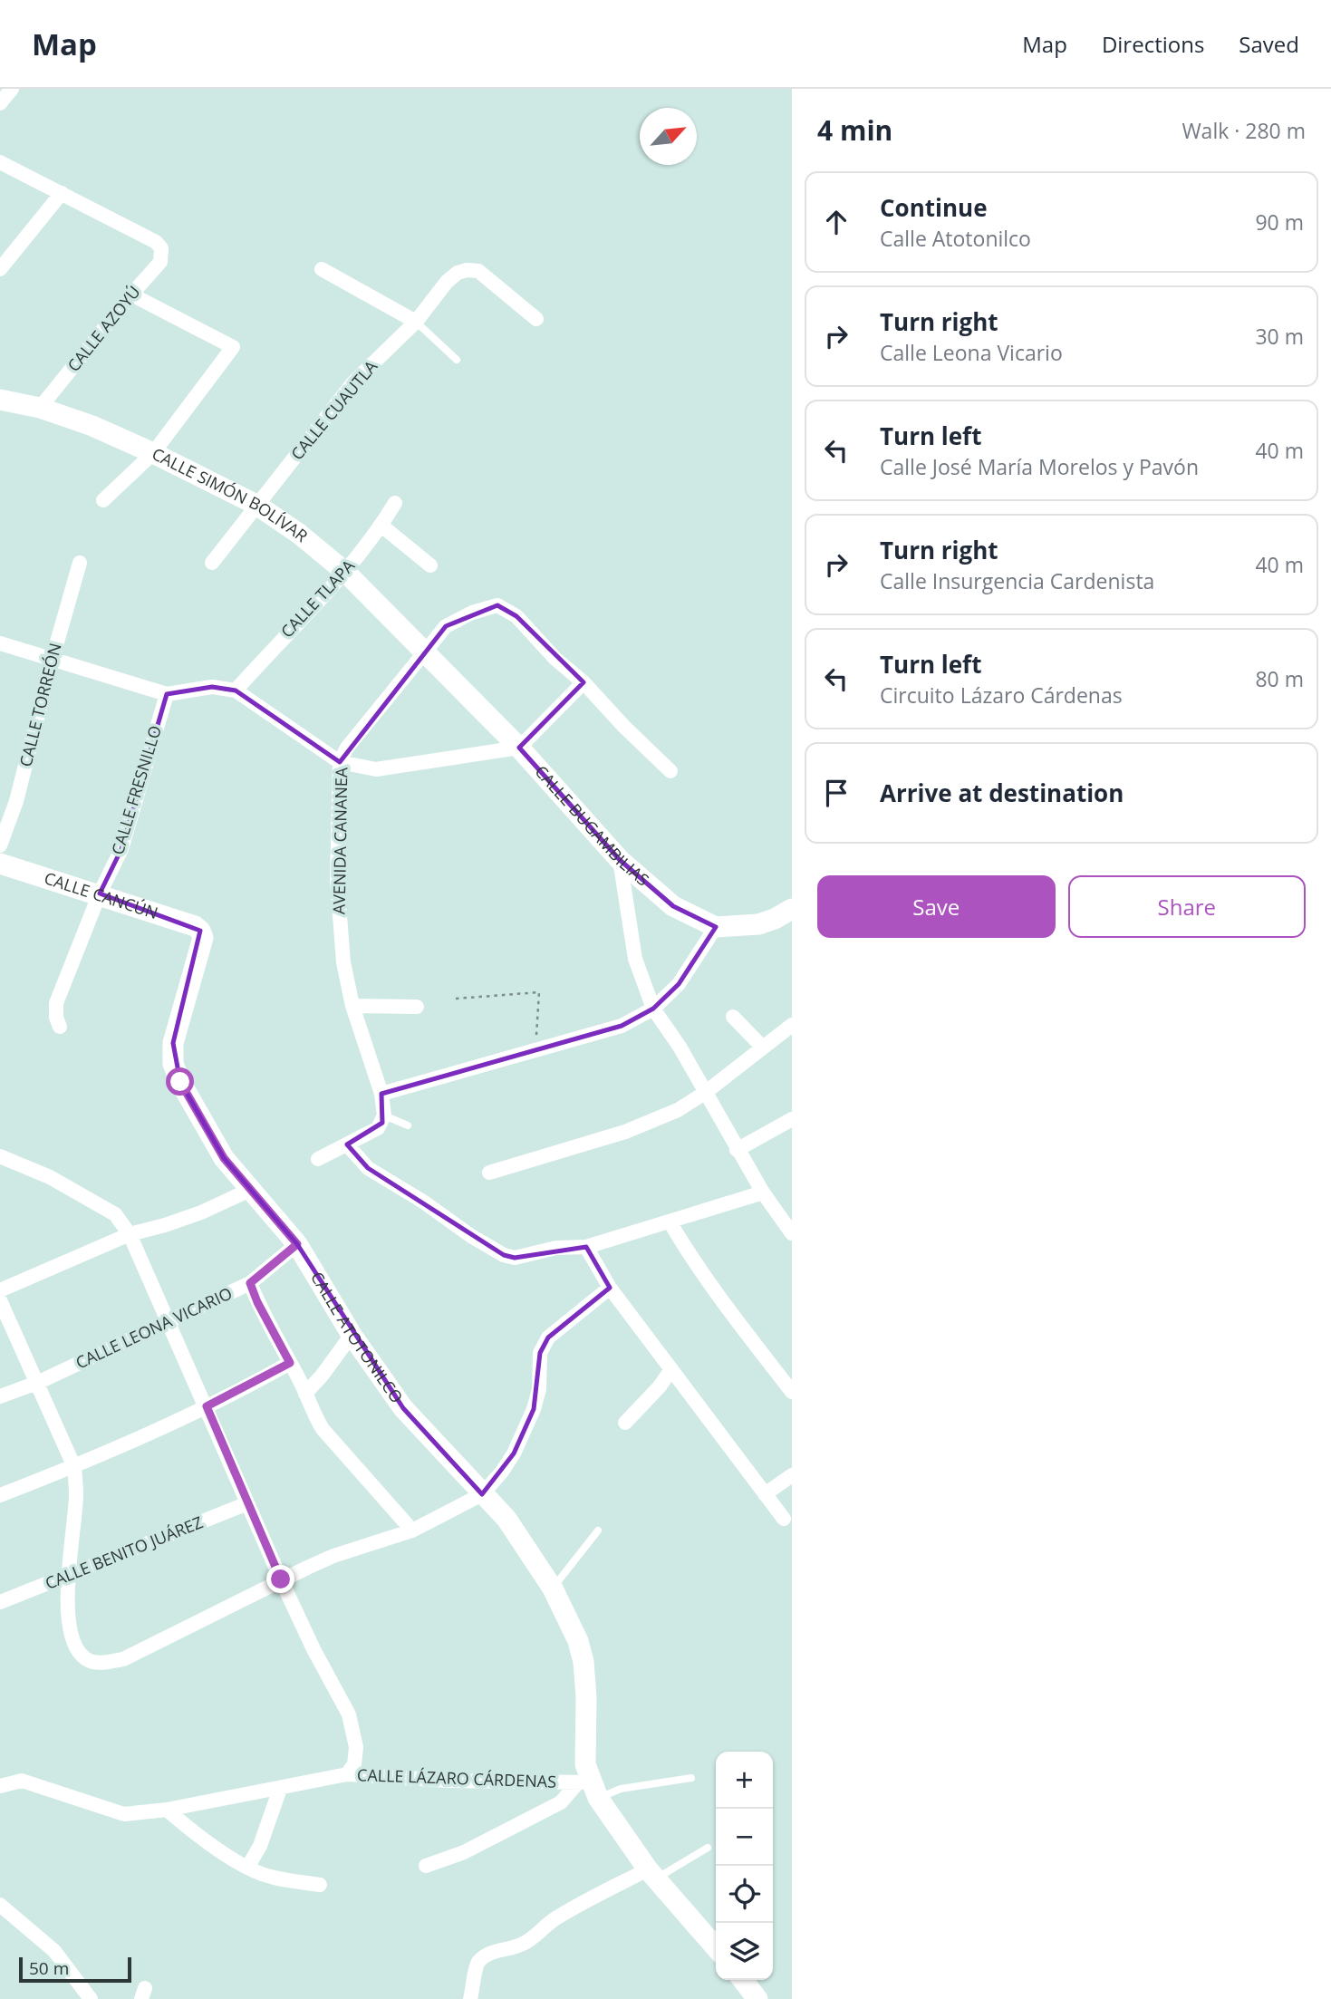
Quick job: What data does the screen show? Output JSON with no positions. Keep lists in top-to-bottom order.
{
  "streets": {
    "street": [
      "CALLE AZOYÚ",
      "CALLE CUAUTLA",
      "CALLE SIMÓN BOLÍVAR",
      "CALLE TLAPA",
      "CALLE TORREÓN",
      "CALLE FRESNILLO",
      "CALLE BUGAMBILIAS",
      "AVENIDA CANANEA",
      "CALLE CANCÚN",
      "CALLE LEONA VICARIO",
      "CALLE ATOTONILCO",
      "CALLE BENITO JUÁREZ",
      "CALLE LÁZARO CÁRDENAS"
    ]
  },
  "crossings": [
    ["CALLE AZOYÚ", "CALLE SIMÓN BOLÍVAR"],
    ["CALLE CUAUTLA", "CALLE SIMÓN BOLÍVAR"],
    ["CALLE SIMÓN BOLÍVAR", "CALLE TLAPA"],
    ["CALLE SIMÓN BOLÍVAR", "CALLE BUGAMBILIAS"],
    ["CALLE SIMÓN BOLÍVAR", "AVENIDA CANANEA"],
    ["CALLE FRESNILLO", "CALLE CANCÚN"],
    ["CALLE BUGAMBILIAS", "AVENIDA CANANEA"],
    ["CALLE CANCÚN", "CALLE ATOTONILCO"],
    ["CALLE LEONA VICARIO", "CALLE ATOTONILCO"],
    ["CALLE LEONA VICARIO", "CALLE LÁZARO CÁRDENAS"],
    ["CALLE ATOTONILCO", "CALLE LÁZARO CÁRDENAS"],
    ["CALLE BENITO JUÁREZ", "CALLE LÁZARO CÁRDENAS"]
  ],
  "scale_bar": "50 m",
  "north": "top right",
  "page": {
    "header": "Map",
    "nav": ["Map", "Directions", "Saved"],
    "heading": ["4 min", "Walk · 280 m"],
    "list": [
      ["Continue", "Calle Atotonilco", "90 m"],
      ["Turn right", "Calle Leona Vicario", "30 m"],
      ["Turn left", "Calle José María Morelos y Pavón", "40 m"],
      ["Turn right", "Calle Insurgencia Cardenista", "40 m"],
      ["Turn left", "Circuito Lázaro Cárdenas", "80 m"],
      "Arrive at destination"
    ],
    "buttons": ["Save", "Share"],
    "map_buttons": ["+", "−"],
    "scale": "50 m"
  }
}
